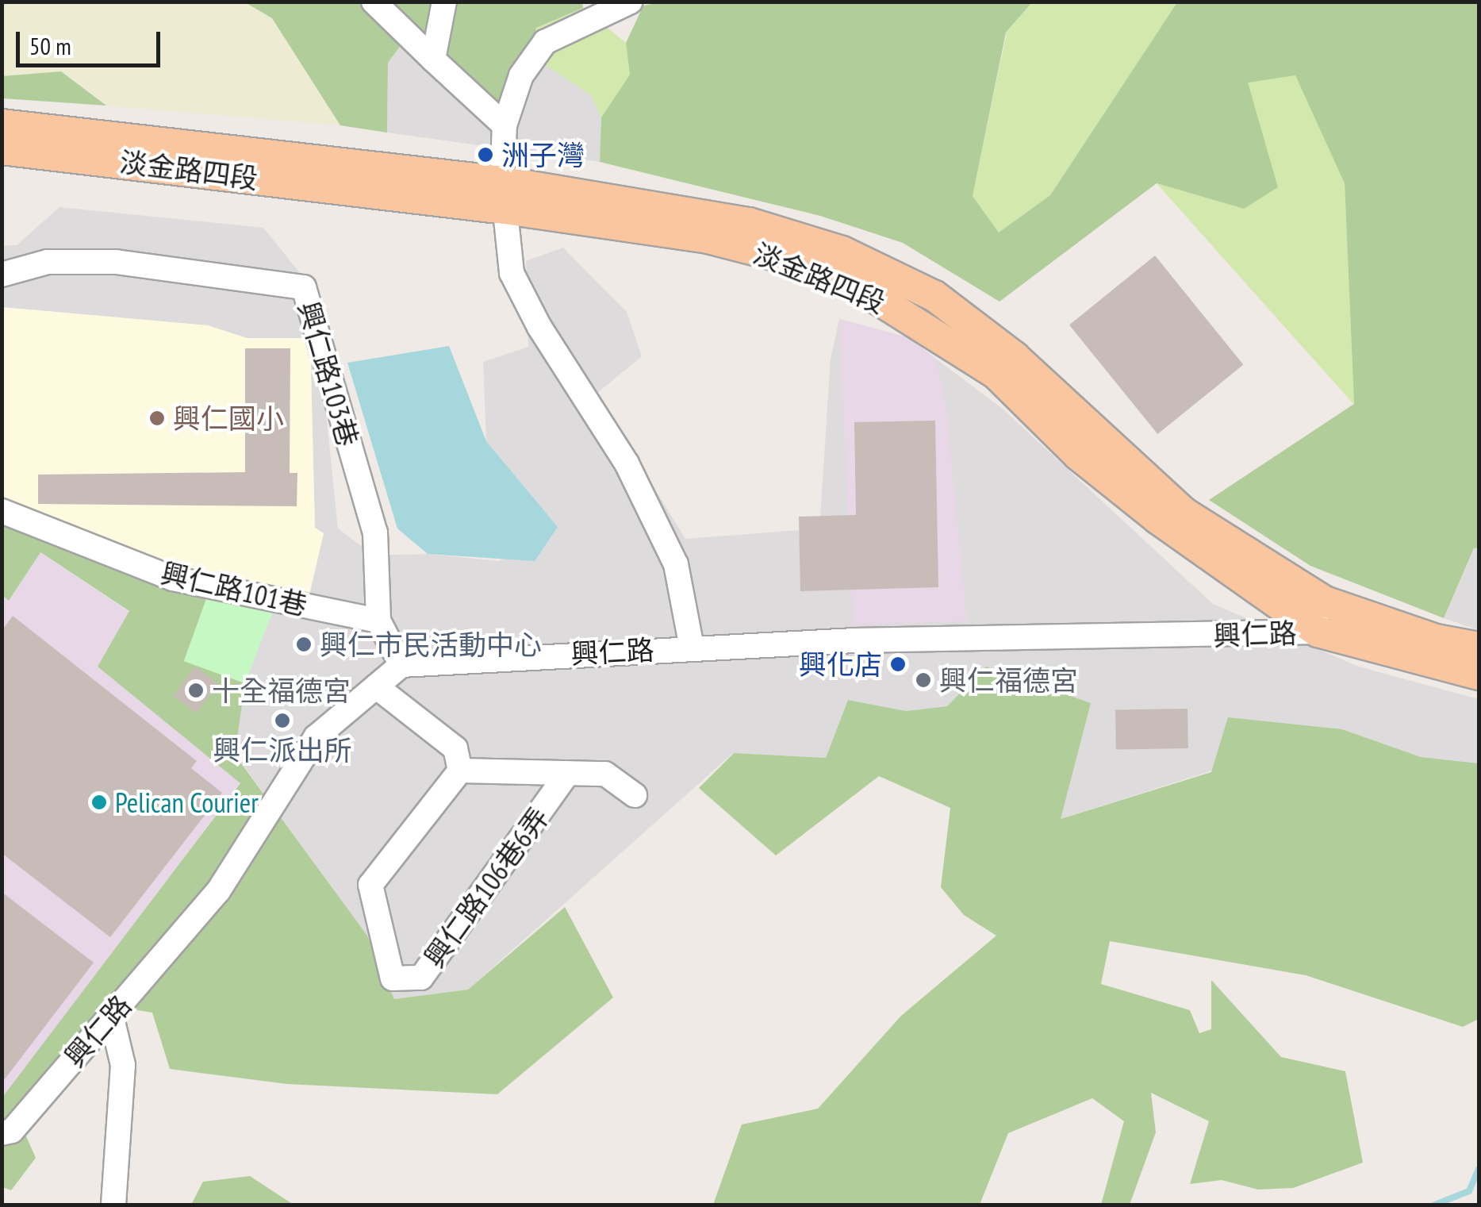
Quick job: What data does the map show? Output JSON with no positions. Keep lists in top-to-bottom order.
{
  "streets": {
    "main road": ["淡金路四段"],
    "street": [
      "興仁路103巷",
      "興仁路101巷",
      "興仁路",
      "興仁路106巷6弄"
    ]
  },
  "crossings": [
    ["淡金路四段", "興仁路"],
    ["興仁路103巷", "興仁路101巷"]
  ],
  "places": [
    "洲子灣",
    "興仁國小",
    "興仁市民活動中心",
    "興化店",
    "興仁福德宮",
    "十全福德宮",
    "興仁派出所",
    "Pelican Courier"
  ],
  "scale_bar": "50 m"
}
